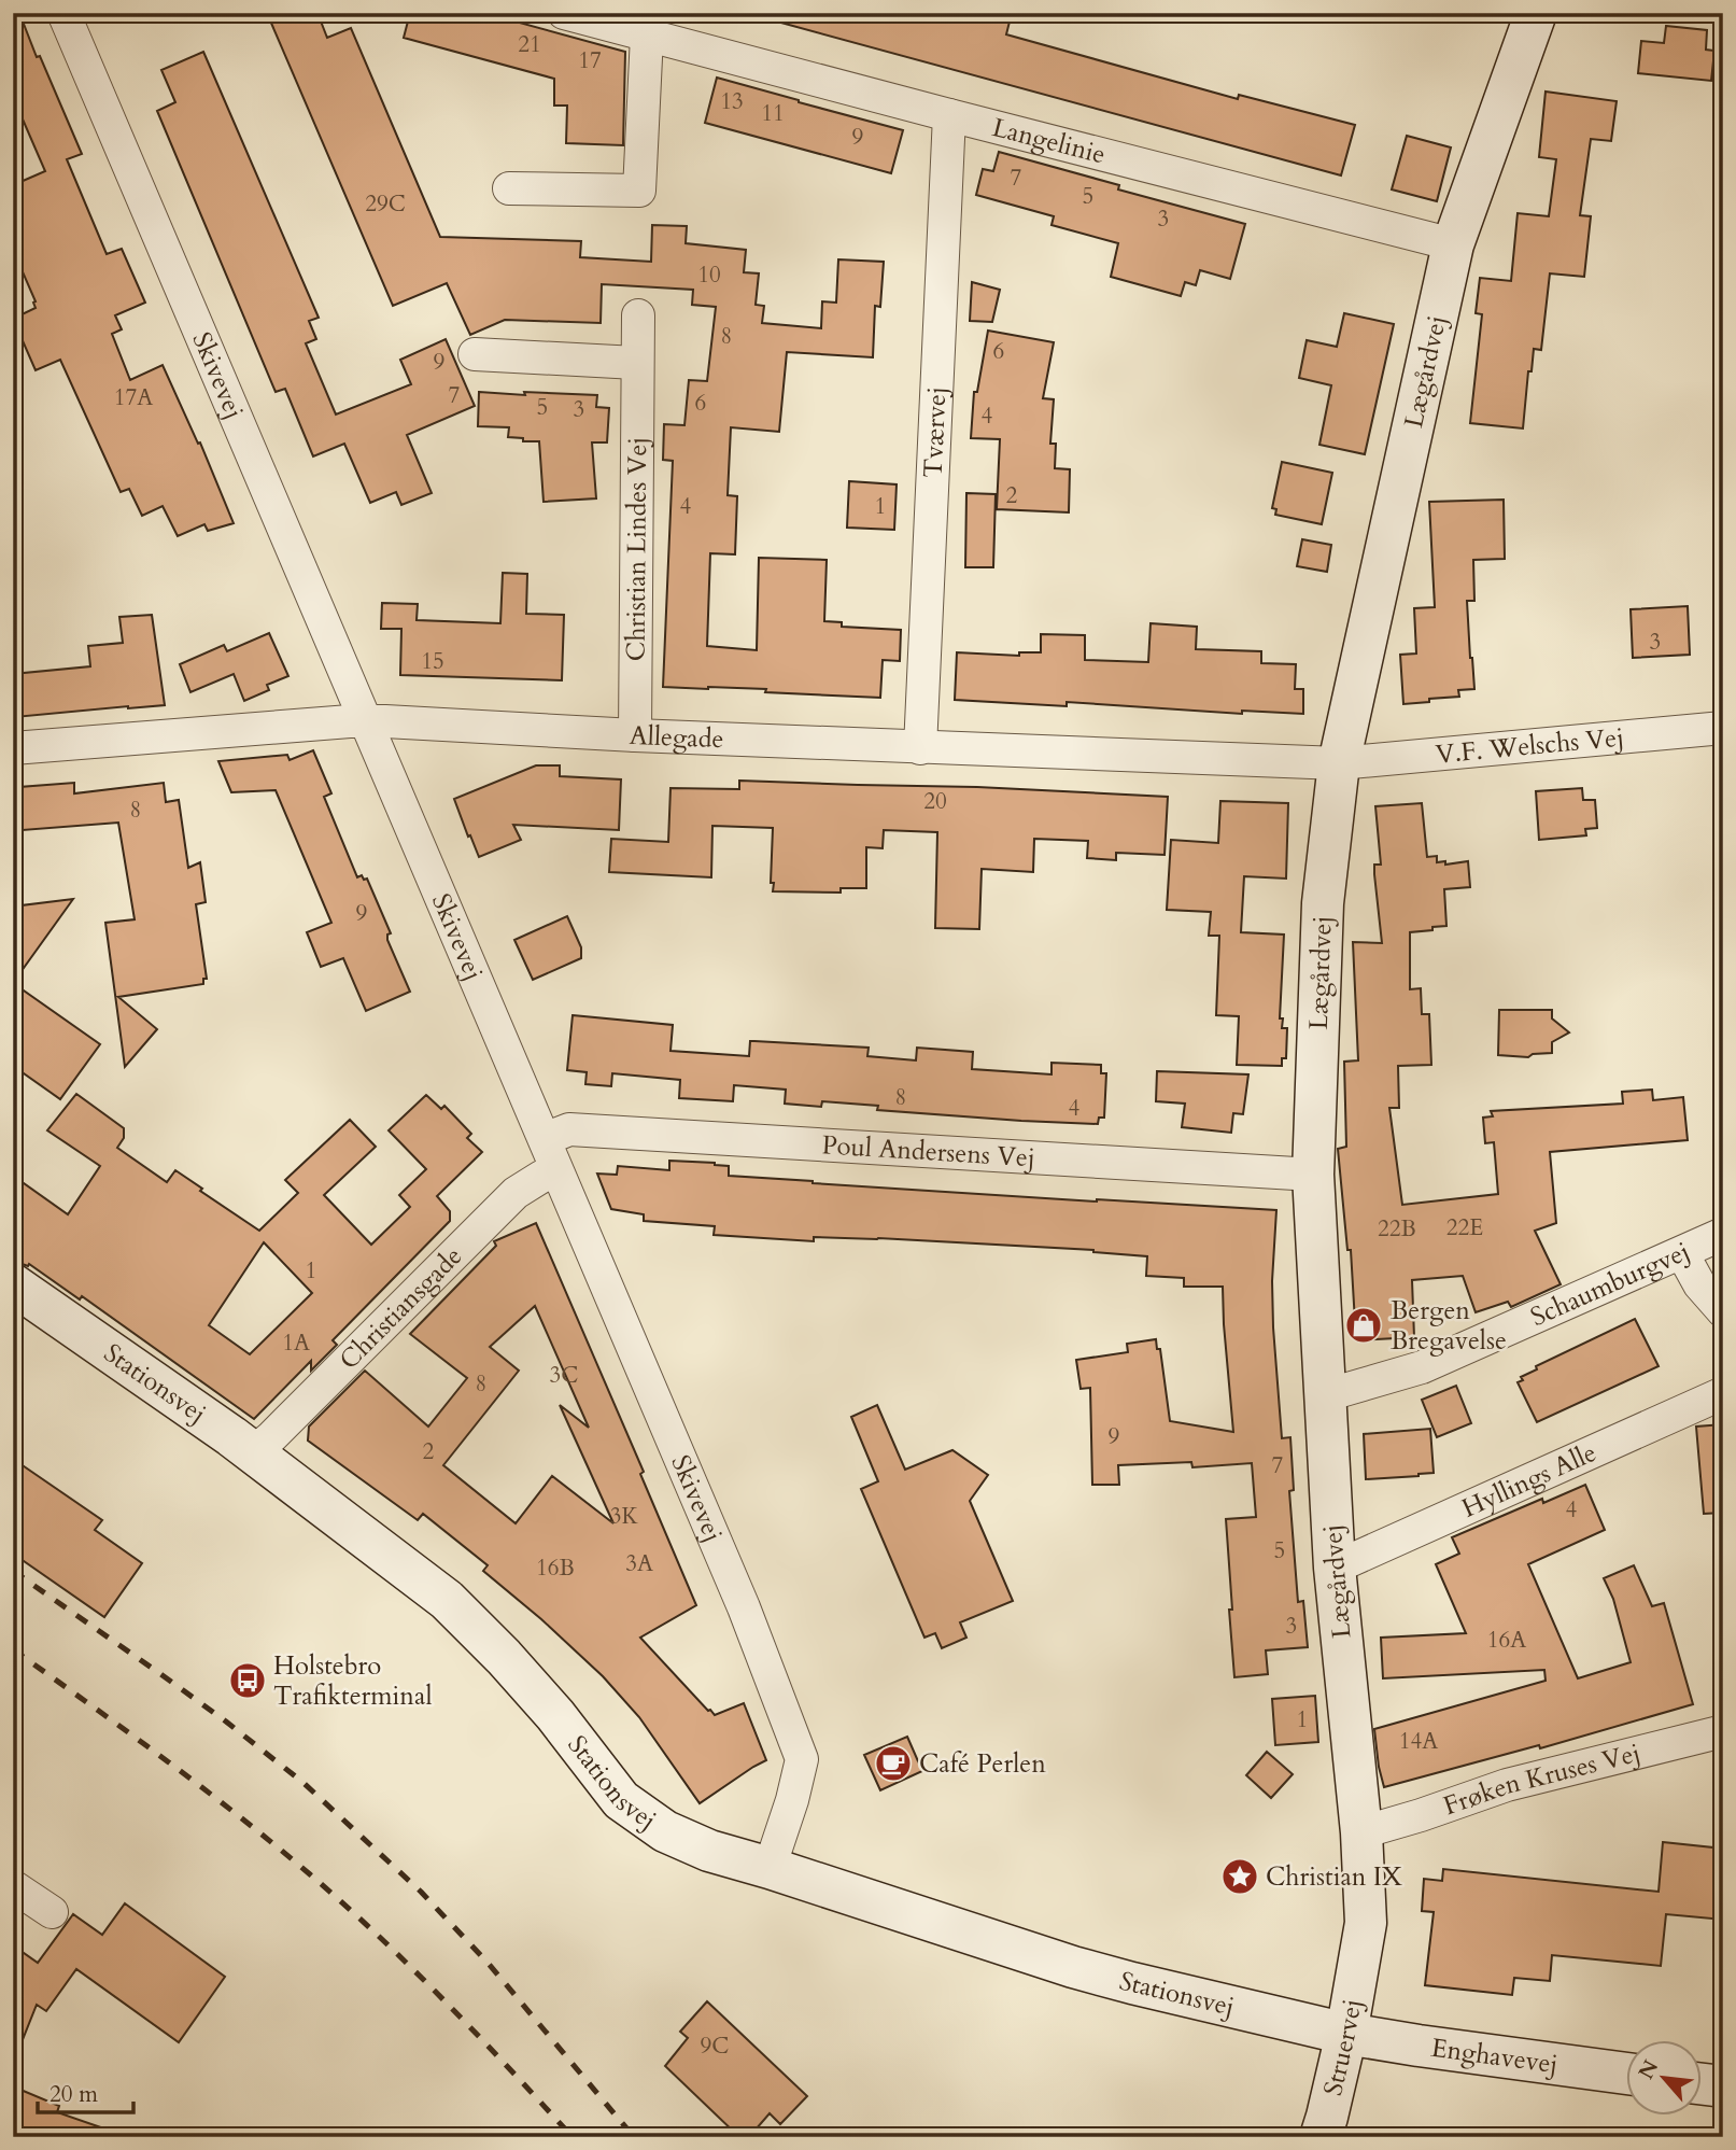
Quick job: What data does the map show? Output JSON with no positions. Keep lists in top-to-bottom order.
{
  "streets": {
    "street": [
      "Langelinie",
      "Lægårdvej",
      "Skivevej",
      "Tværvej",
      "Christian Lindes Vej",
      "Allegade",
      "V.F. Welschs Vej",
      "Poul Andersens Vej",
      "Schaumburgvej",
      "Christiansgade",
      "Stationsvej",
      "Hyllings Alle",
      "Frøken Kruses Vej",
      "Struervej",
      "Enghavevej"
    ]
  },
  "crossings": [
    ["Langelinie", "Lægårdvej"],
    ["Langelinie", "Tværvej"],
    ["Lægårdvej", "Allegade"],
    ["Lægårdvej", "V.F. Welschs Vej"],
    ["Lægårdvej", "Poul Andersens Vej"],
    ["Lægårdvej", "Schaumburgvej"],
    ["Lægårdvej", "Hyllings Alle"],
    ["Lægårdvej", "Frøken Kruses Vej"],
    ["Lægårdvej", "Struervej"],
    ["Skivevej", "Allegade"],
    ["Skivevej", "Poul Andersens Vej"],
    ["Skivevej", "Christiansgade"],
    ["Skivevej", "Stationsvej"],
    ["Tværvej", "Allegade"],
    ["Christian Lindes Vej", "Allegade"],
    ["Allegade", "V.F. Welschs Vej"],
    ["Christiansgade", "Stationsvej"],
    ["Stationsvej", "Struervej"],
    ["Stationsvej", "Enghavevej"],
    ["Struervej", "Enghavevej"]
  ],
  "places": {
    "shop": ["Bergen Bregavelse"],
    "bus stop": ["Holstebro Trafikterminal"],
    "cafe": ["Café Perlen"],
    "place": ["Christian IX"]
  },
  "house_numbers": [
    "21",
    "17",
    "13",
    "11",
    "9",
    "7",
    "5",
    "29C",
    "3",
    "10",
    "8",
    "6",
    "9",
    "7",
    "17A",
    "6",
    "5",
    "3",
    "4",
    "2",
    "4",
    "1",
    "3",
    "15",
    "20",
    "8",
    "9",
    "8",
    "4",
    "22E",
    "22B",
    "1",
    "1A",
    "3C",
    "8",
    "9",
    "2",
    "7",
    "4",
    "3K",
    "5",
    "3A",
    "16B",
    "3",
    "16A",
    "1",
    "14A",
    "9C"
  ],
  "scale_bar": "20 m",
  "north": "top left"
}
